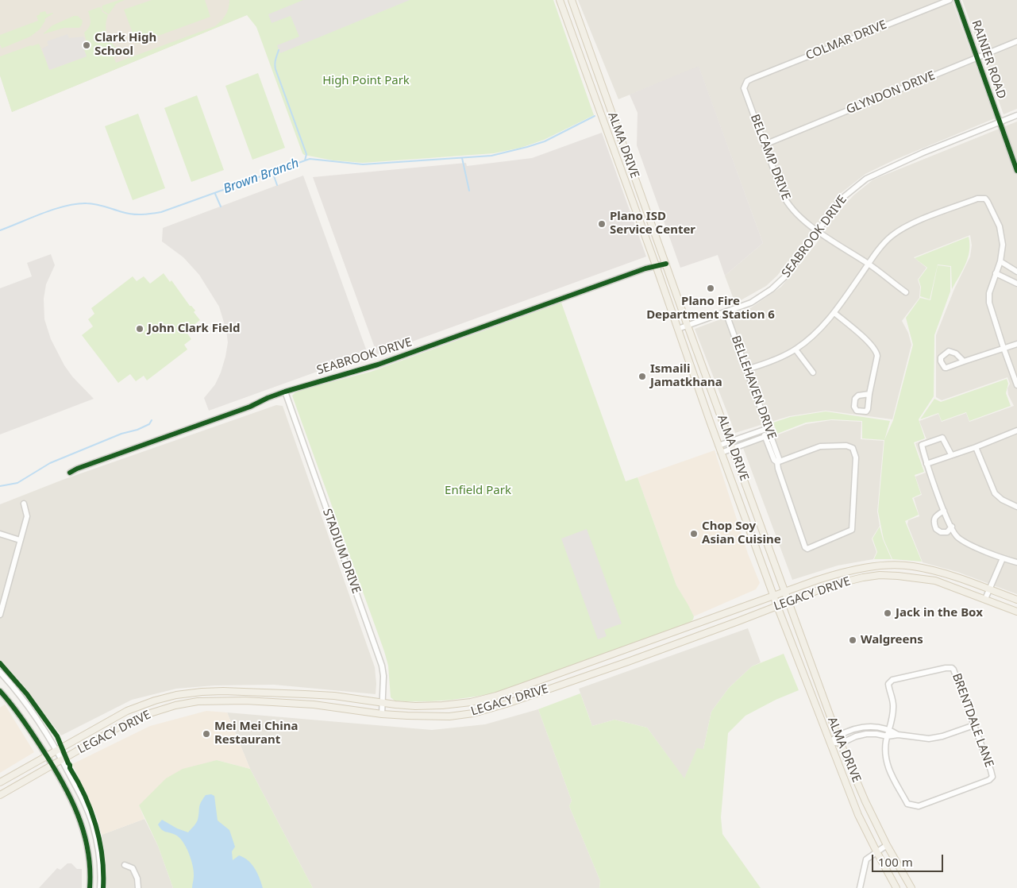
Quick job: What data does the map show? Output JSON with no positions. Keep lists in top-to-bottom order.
{
  "streets": {
    "main road": ["ALMA DRIVE", "LEGACY DRIVE"],
    "street": [
      "COLMAR DRIVE",
      "RAINIER ROAD",
      "GLYNDON DRIVE",
      "BELCAMP DRIVE",
      "SEABROOK DRIVE",
      "BELLEHAVEN DRIVE",
      "STADIUM DRIVE",
      "BRENTDALE LANE"
    ]
  },
  "crossings": [
    ["COLMAR DRIVE", "BELCAMP DRIVE"],
    ["RAINIER ROAD", "GLYNDON DRIVE"],
    ["RAINIER ROAD", "SEABROOK DRIVE"],
    ["GLYNDON DRIVE", "BELCAMP DRIVE"],
    ["ALMA DRIVE", "SEABROOK DRIVE"],
    ["ALMA DRIVE", "LEGACY DRIVE"],
    ["BELCAMP DRIVE", "SEABROOK DRIVE"],
    ["SEABROOK DRIVE", "BELLEHAVEN DRIVE"],
    ["SEABROOK DRIVE", "STADIUM DRIVE"],
    ["STADIUM DRIVE", "LEGACY DRIVE"]
  ],
  "water": ["Brown Branch"],
  "parks": ["High Point Park", "Enfield Park"],
  "places": [
    "Clark High School",
    "Plano ISD Service Center",
    "Plano Fire Department Station 6",
    "John Clark Field",
    "Ismaili Jamatkhana",
    "Chop Soy Asian Cuisine",
    "Jack in the Box",
    "Walgreens",
    "Mei Mei China Restaurant"
  ],
  "scale_bar": "100 m"
}
